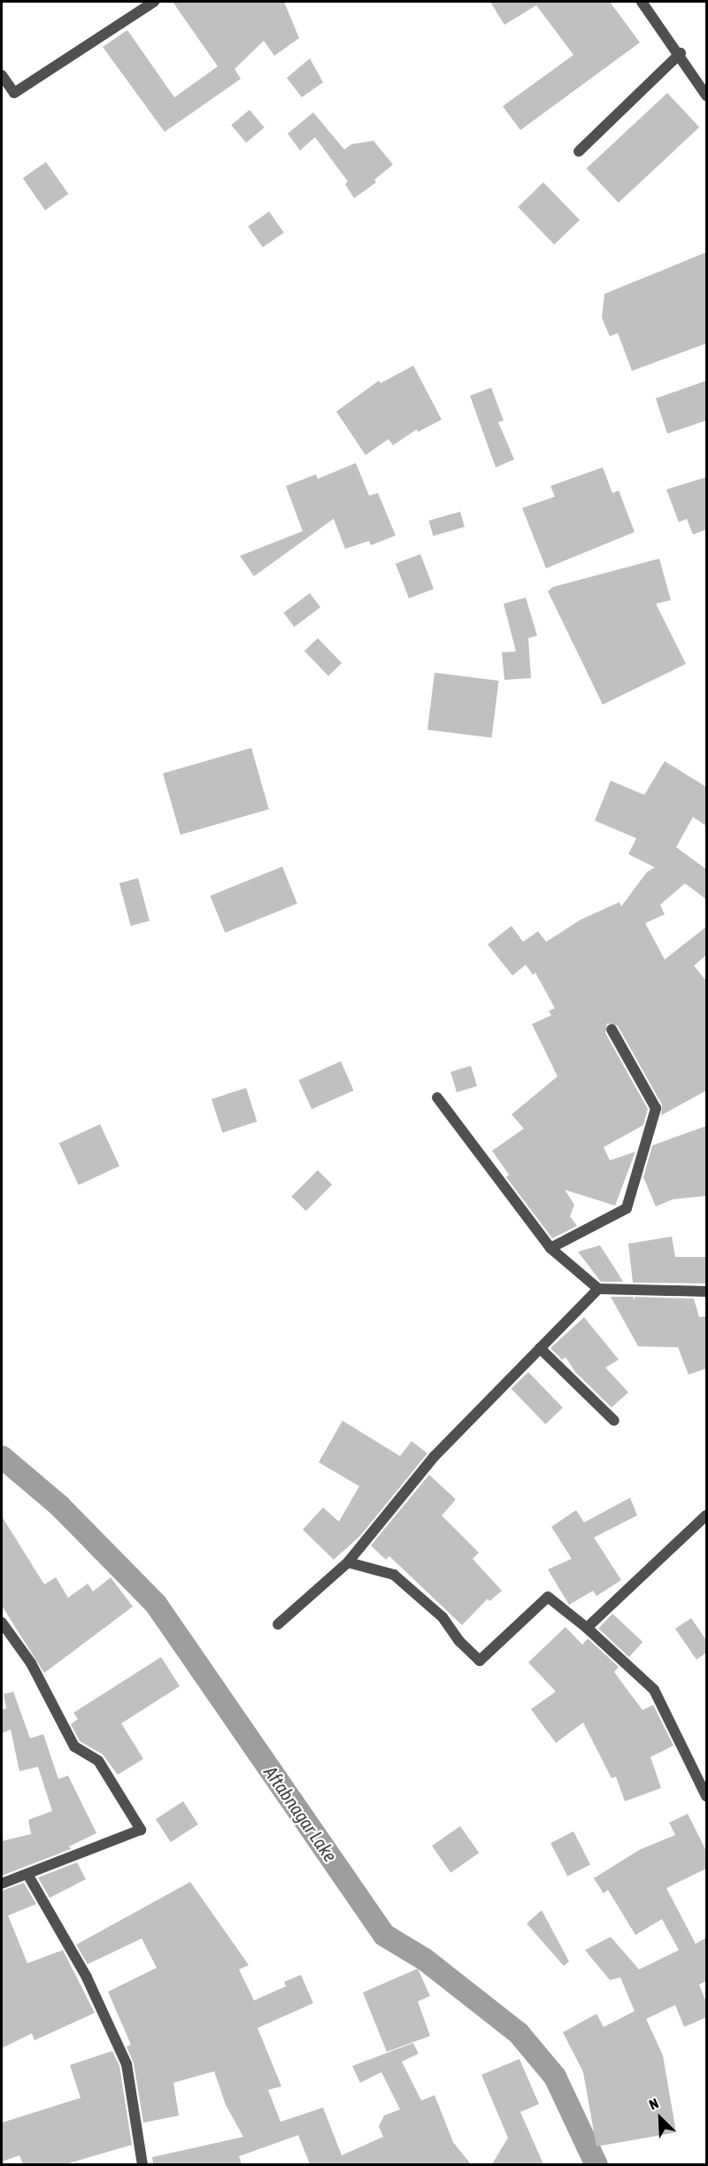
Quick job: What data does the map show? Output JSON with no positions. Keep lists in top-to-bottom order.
{
  "water": ["Aftabnagar Lake"],
  "north": "top left"
}
